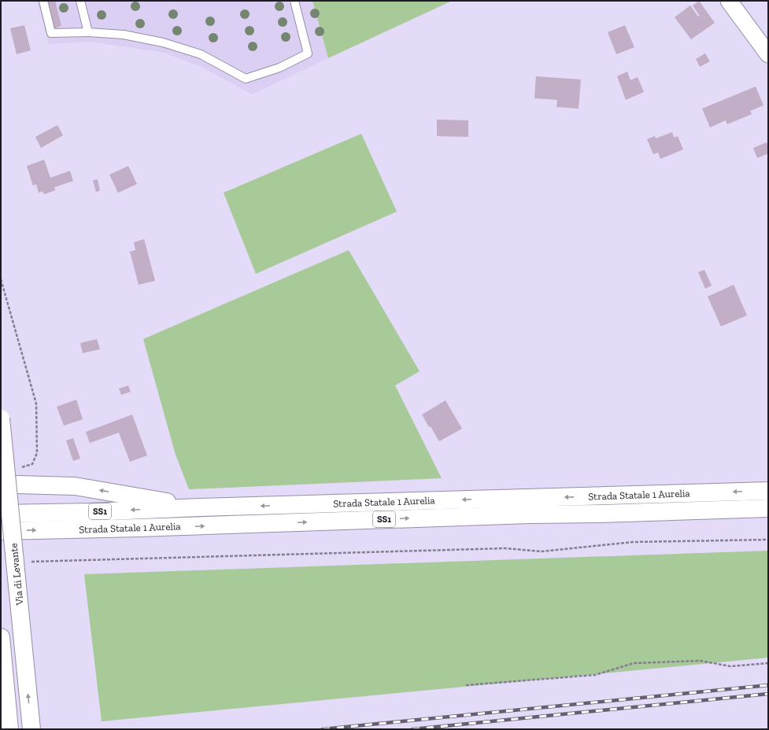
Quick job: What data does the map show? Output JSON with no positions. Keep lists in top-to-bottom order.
{
  "streets": {
    "main road": ["Strada Statale 1 Aurelia", "SS1", "Via di Levante"]
  },
  "one_way": ["Via di Levante"]
}
